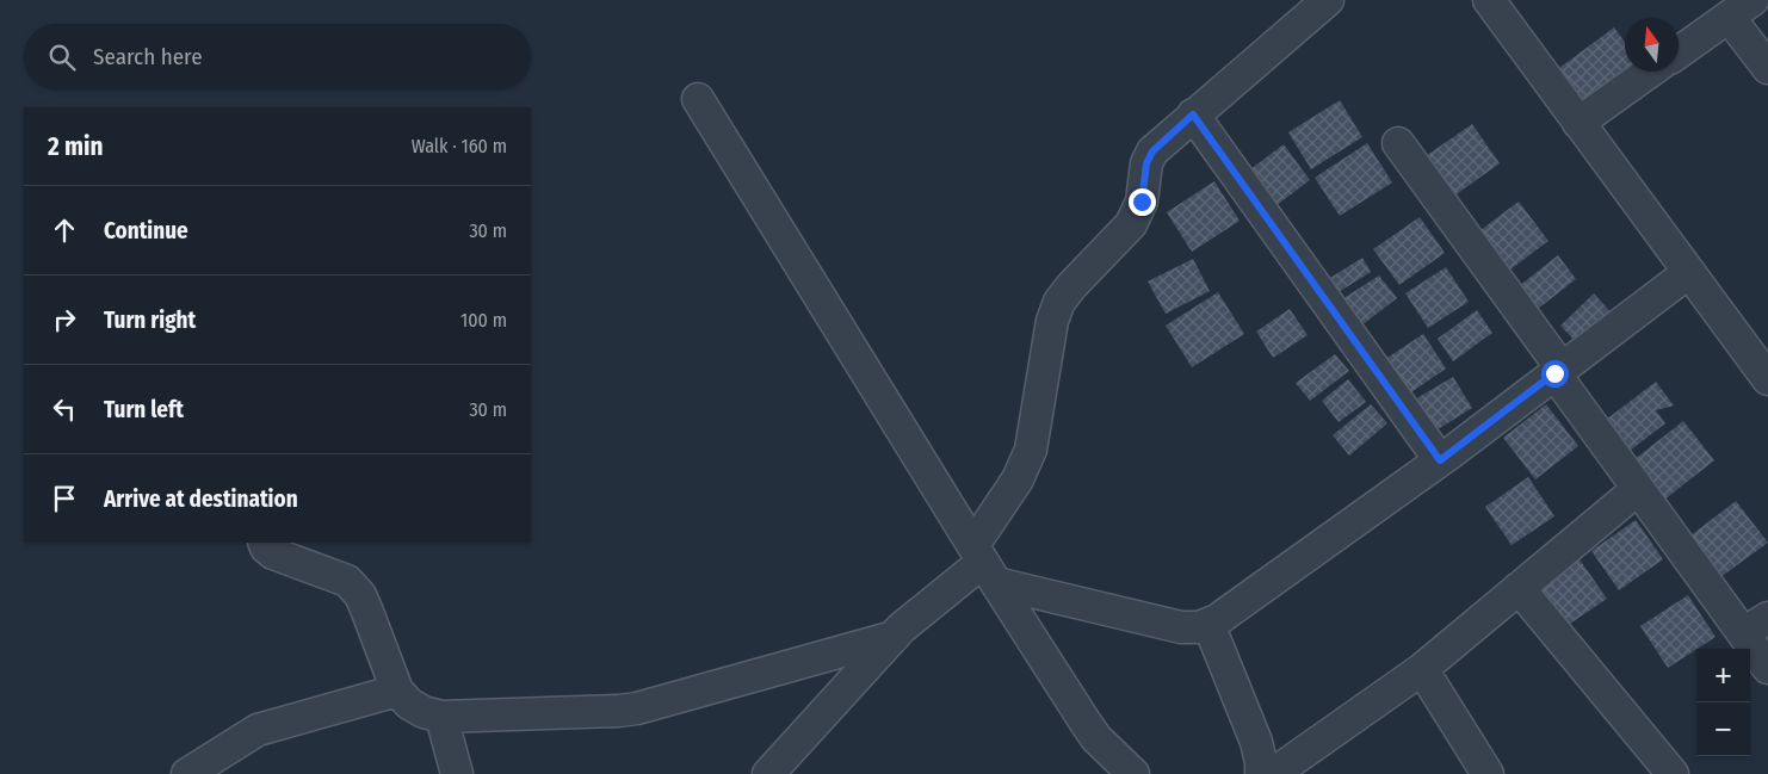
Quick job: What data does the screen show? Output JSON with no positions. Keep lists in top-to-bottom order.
{
  "north": "top",
  "page": {
    "search": "Search here",
    "heading": ["2 min", "Walk · 160 m"],
    "list": [
      ["Continue", "30 m"],
      ["Turn right", "100 m"],
      ["Turn left", "30 m"],
      "Arrive at destination"
    ],
    "map_buttons": ["+", "−"]
  }
}
